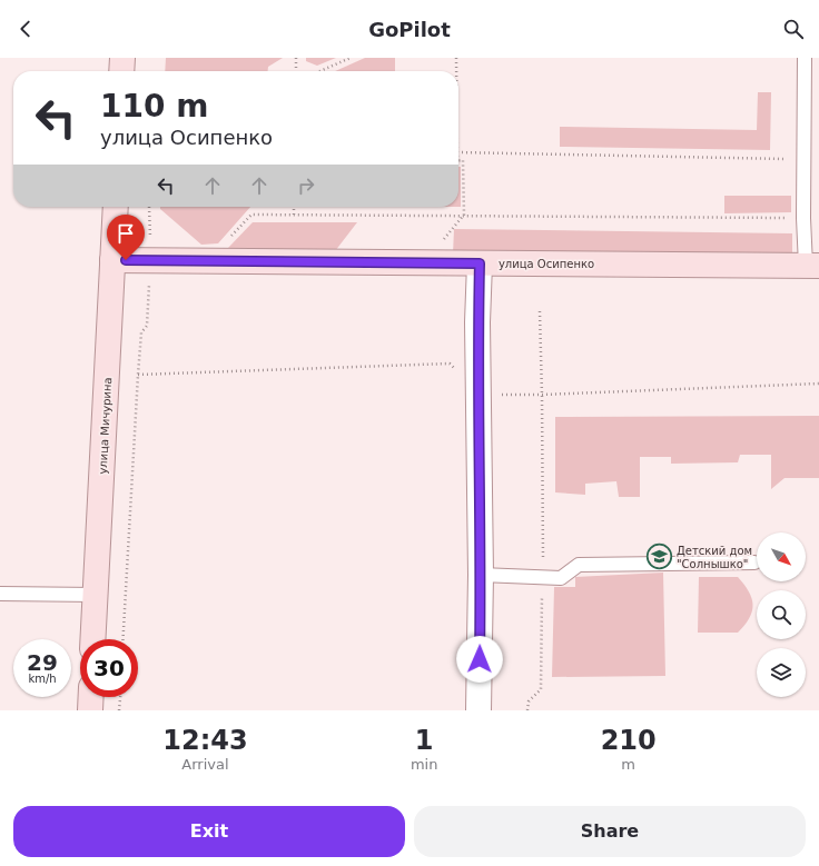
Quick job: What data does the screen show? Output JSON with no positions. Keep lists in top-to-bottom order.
{
  "streets": {
    "main road": ["улица Осипенко", "улица Мичурина"]
  },
  "crossings": [
    ["улица Осипенко", "улица Мичурина"]
  ],
  "places": {
    "school or university": ["Детский дом \"Солнышко\""]
  },
  "north": "bottom right",
  "page": {
    "header": "GoPilot",
    "turn": ["110 m", "улица Осипенко"],
    "speed": "29 km/h",
    "limit": "30",
    "eta": [
      "12:43",
      "Arrival",
      "1",
      "min",
      "210",
      "m"
    ],
    "buttons": ["Exit", "Share"]
  }
}
